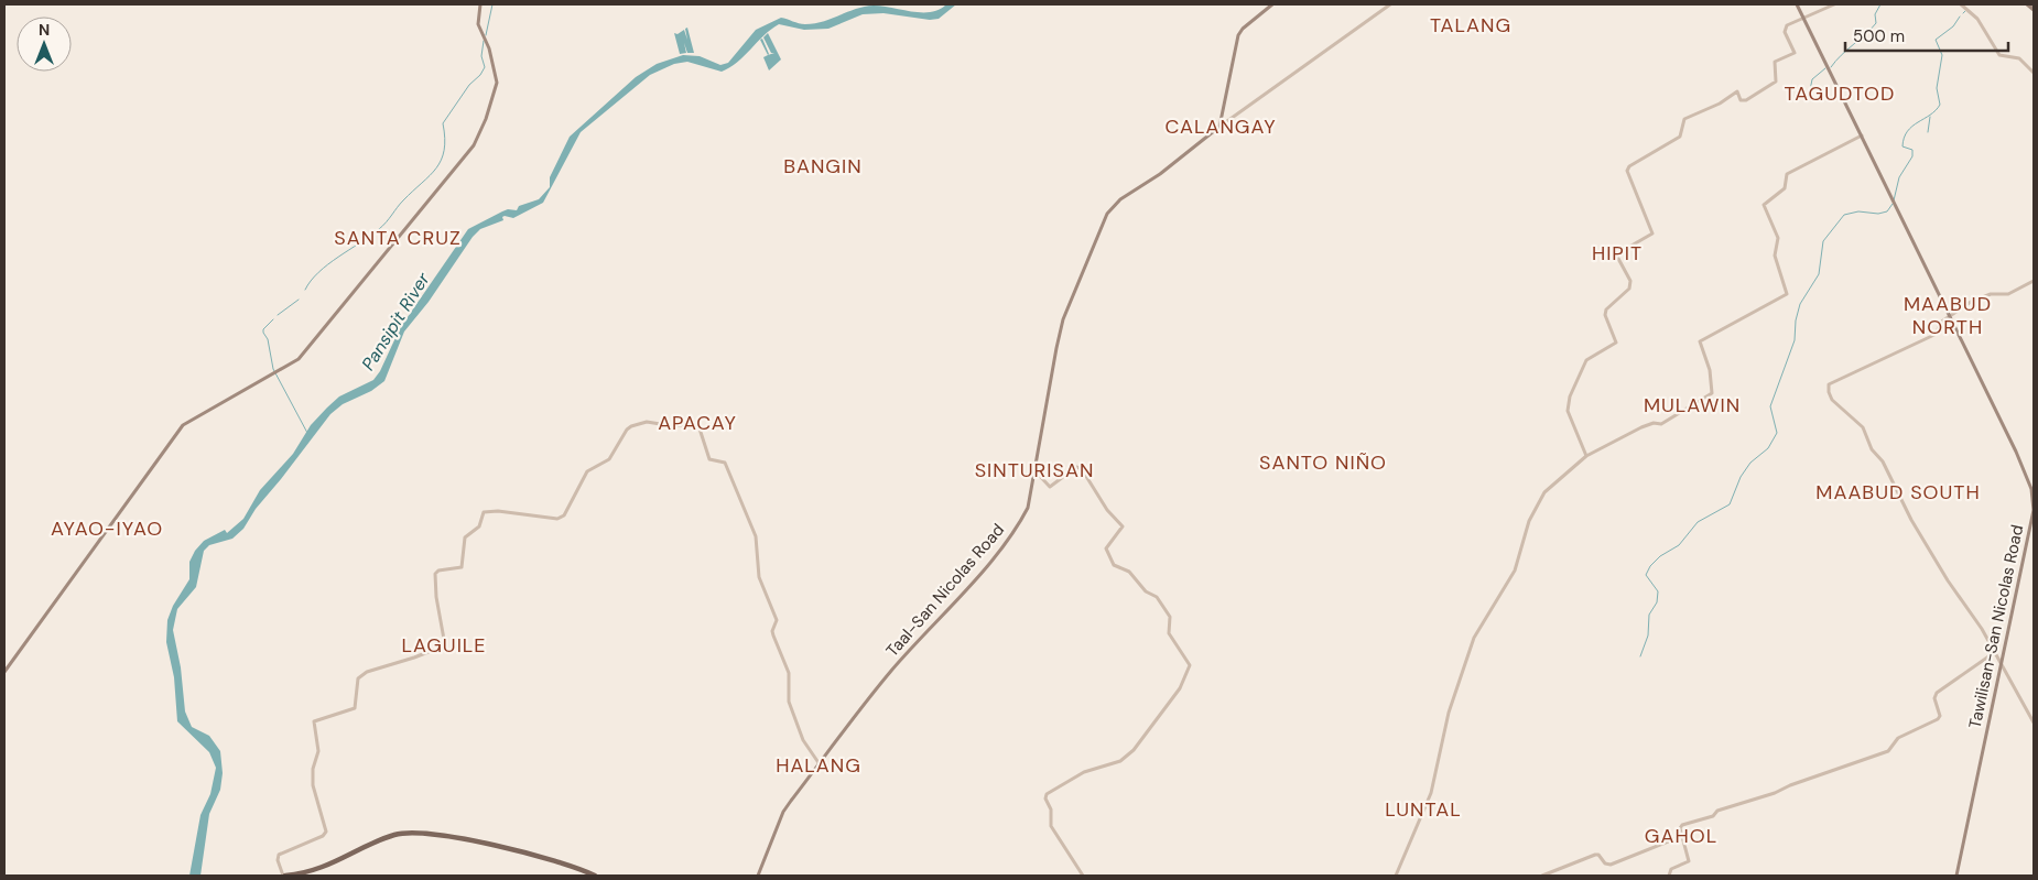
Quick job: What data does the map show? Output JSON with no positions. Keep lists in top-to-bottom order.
{
  "streets": {
    "main road": ["Taal-San Nicolas Road", "Tawilisan-San Nicolas Road"]
  },
  "districts": [
    "TALANG",
    "TAGUDTOD",
    "CALANGAY",
    "BANGIN",
    "SANTA CRUZ",
    "HIPIT",
    "MAABUD NORTH",
    "MULAWIN",
    "APACAY",
    "SANTO NIÑO",
    "SINTURISAN",
    "MAABUD SOUTH",
    "AYAO-IYAO",
    "LAGUILE",
    "HALANG",
    "LUNTAL",
    "GAHOL"
  ],
  "water": ["Pansipit River"],
  "scale_bar": "500 m",
  "north": "top"
}
